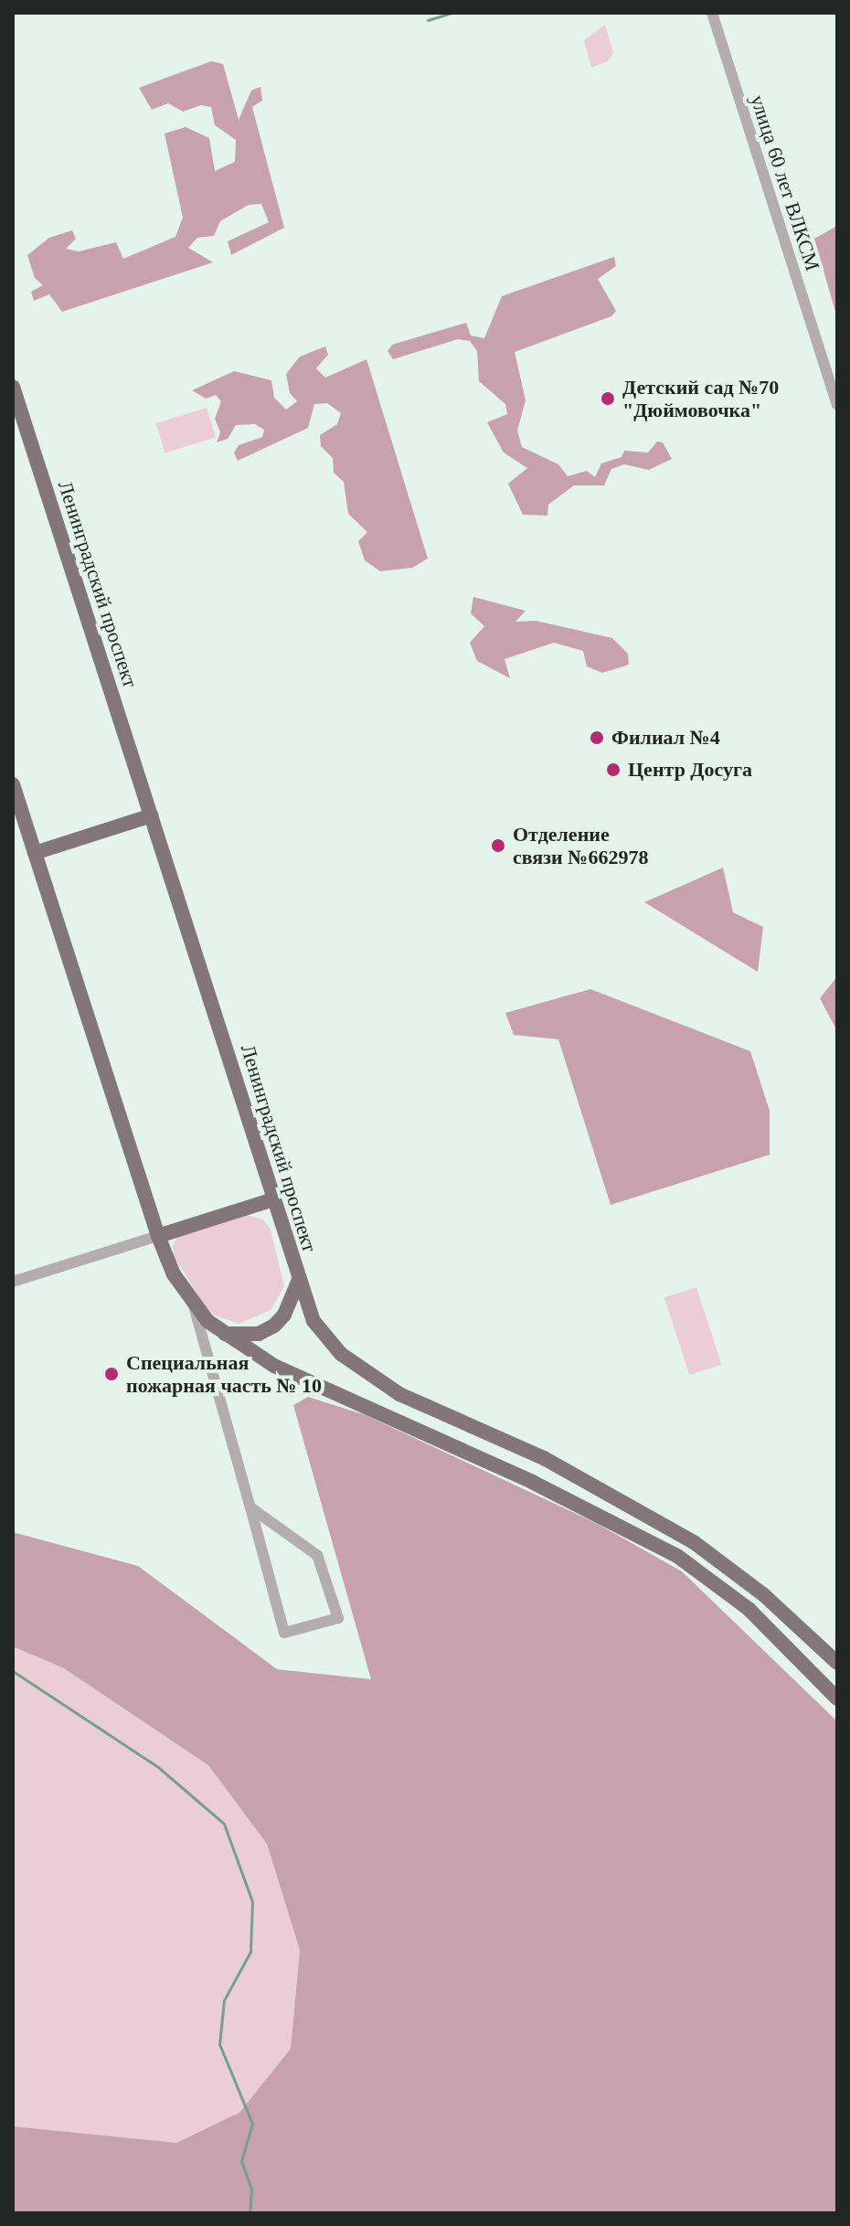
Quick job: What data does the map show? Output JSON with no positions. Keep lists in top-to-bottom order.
{
  "streets": {
    "main road": ["Ленинградский проспект"],
    "street": ["улица 60 лет ВЛКСМ"]
  },
  "places": [
    "Детский сад №70 \"Дюймовочка\"",
    "Филиал №4",
    "Центр Досуга",
    "Отделение связи №662978",
    "Специальная пожарная часть № 10"
  ]
}
